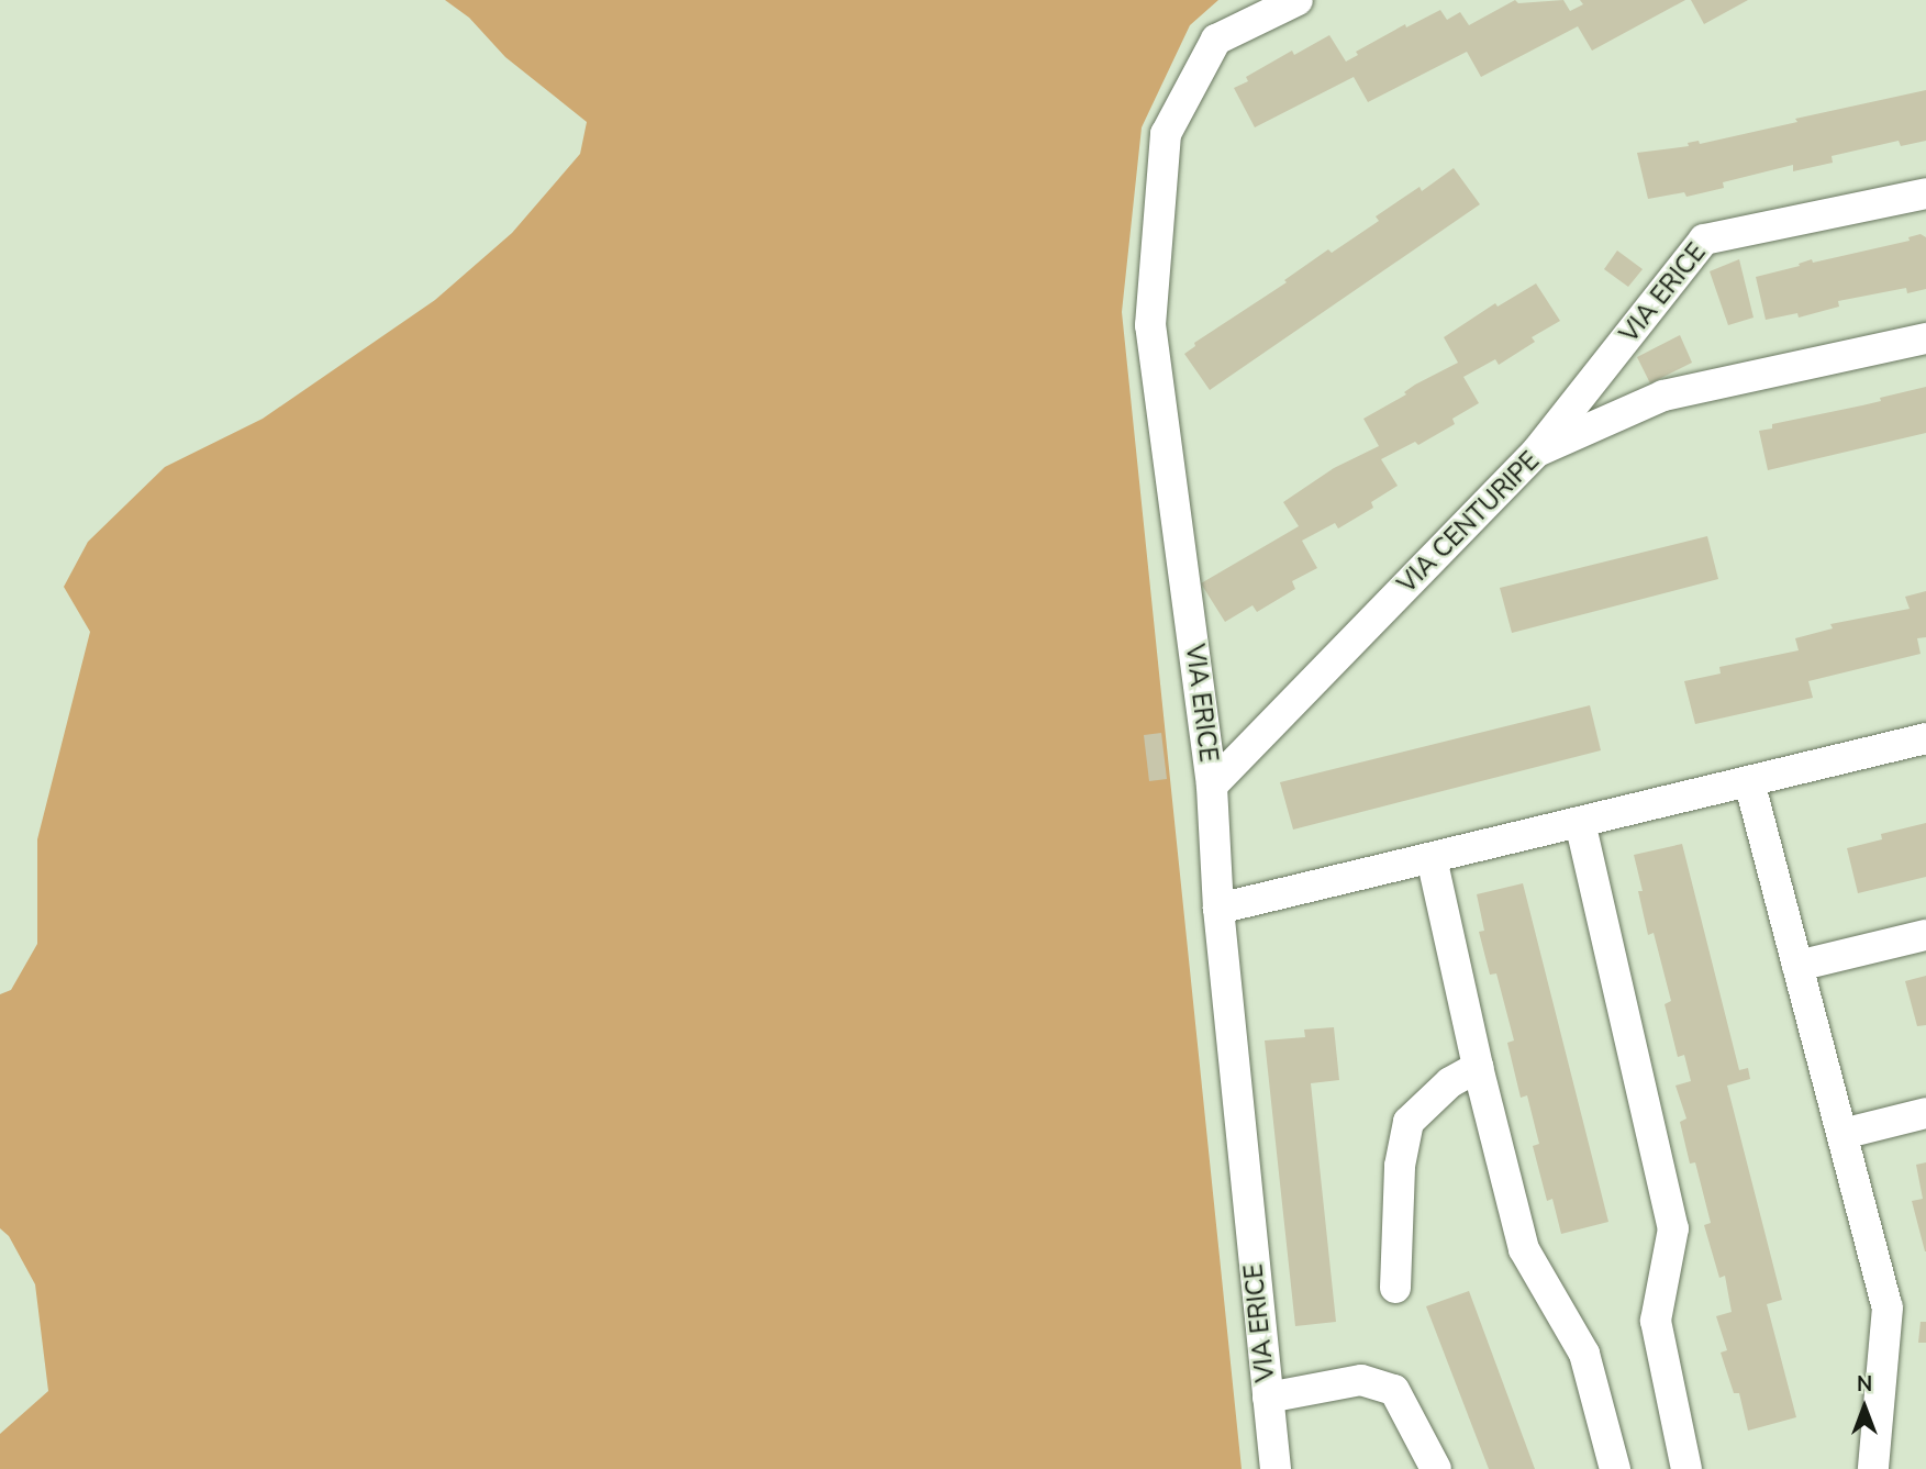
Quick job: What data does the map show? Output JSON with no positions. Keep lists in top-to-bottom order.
{
  "streets": {
    "street": ["VIA ERICE", "VIA CENTURIPE"]
  },
  "crossings": [
    ["VIA ERICE", "VIA CENTURIPE"]
  ],
  "north": "top"
}
